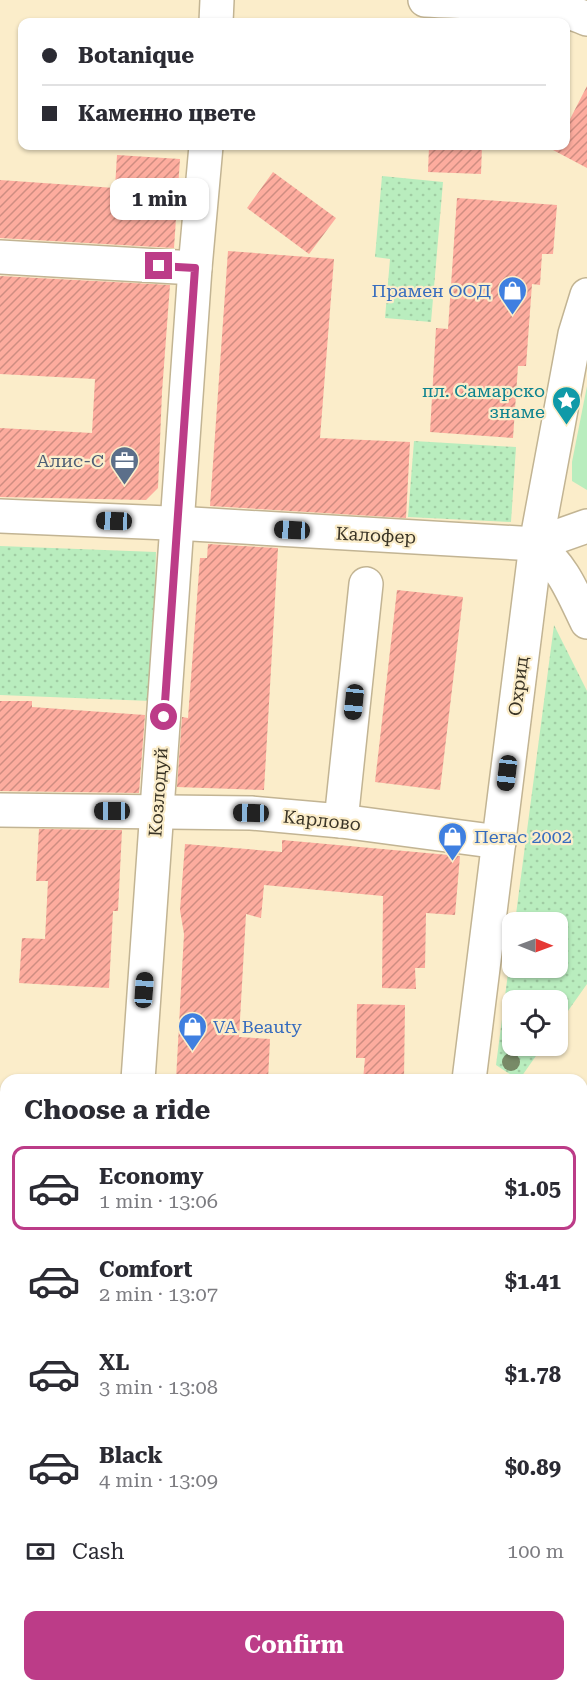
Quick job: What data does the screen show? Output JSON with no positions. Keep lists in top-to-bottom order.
{
  "streets": {
    "street": [
      "Калофер",
      "Охрид",
      "Козлодуй",
      "Карлово"
    ]
  },
  "crossings": [
    ["Калофер", "Охрид"],
    ["Калофер", "Козлодуй"],
    ["Охрид", "Карлово"],
    ["Козлодуй", "Карлово"]
  ],
  "places": {
    "shop": ["Прамен ООД", "Пегас 2002", "VA Beauty"],
    "place": ["пл. Самарско знаме"],
    "office": ["Алис-С"]
  },
  "north": "right",
  "page": {
    "banner": ["Botanique", "Каменно цвете"],
    "bubble": "1 min",
    "heading": "Choose a ride",
    "list": [
      {
        "name": "Economy",
        "note": "1 min · 13:06",
        "value": "$1.05"
      },
      {
        "name": "Comfort",
        "note": "2 min · 13:07",
        "value": "$1.41"
      },
      {
        "name": "XL",
        "note": "3 min · 13:08",
        "value": "$1.78"
      },
      {
        "name": "Black",
        "note": "4 min · 13:09",
        "value": "$0.89"
      }
    ],
    "pay": ["Cash", "100 m"],
    "buttons": "Confirm"
  }
}
